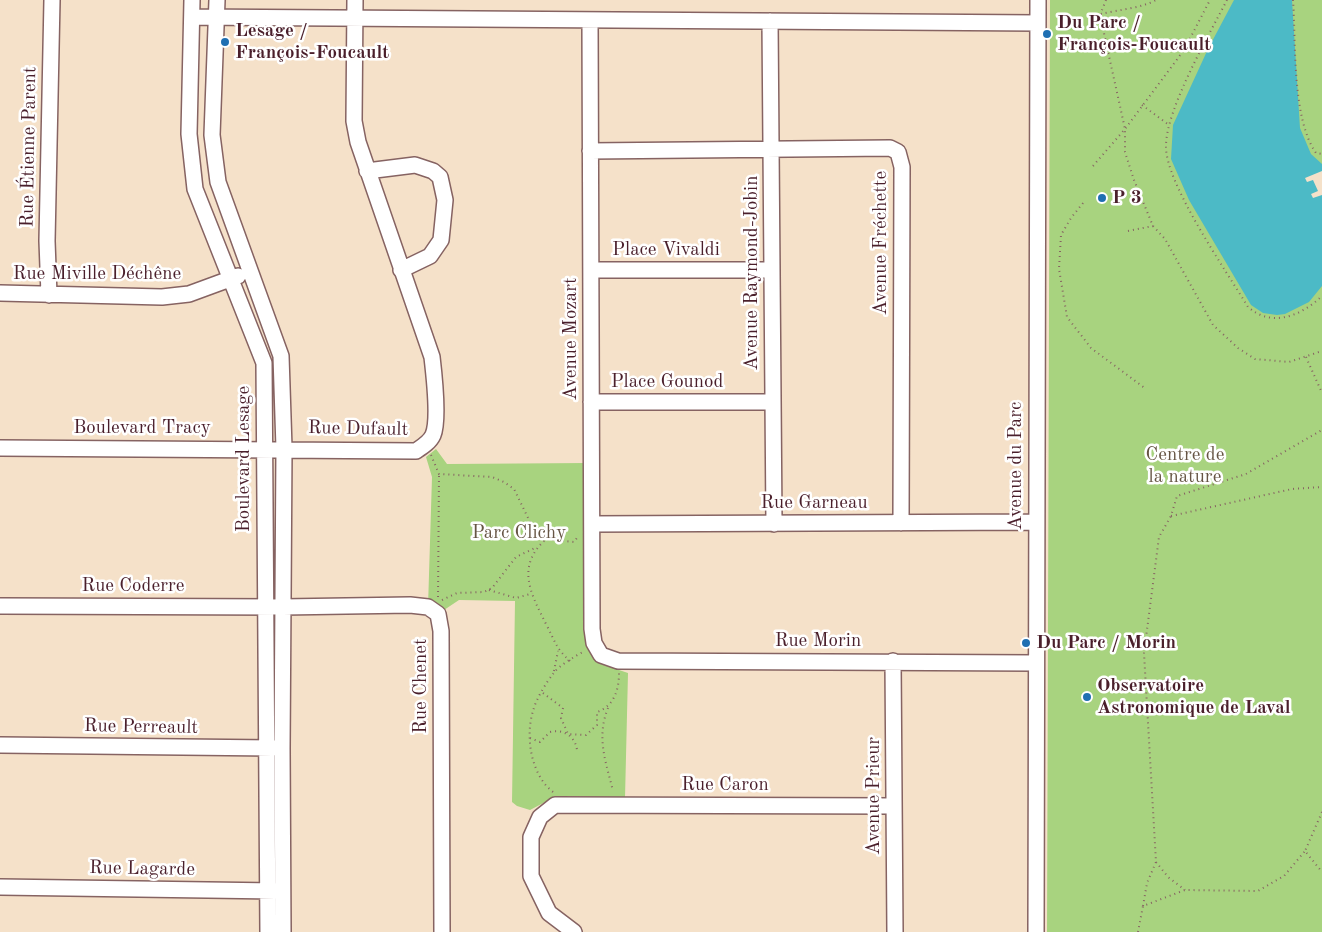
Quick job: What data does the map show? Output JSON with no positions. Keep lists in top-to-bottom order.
{
  "streets": {
    "street": [
      "Rue Étienne Parent",
      "Avenue Fréchette",
      "Place Vivaldi",
      "Avenue Raymond-Jobin",
      "Rue Miville Déchêne",
      "Avenue Mozart",
      "Place Gounod",
      "Boulevard Tracy",
      "Rue Dufault",
      "Boulevard Lesage",
      "Avenue du Parc",
      "Rue Garneau",
      "Rue Coderre",
      "Rue Morin",
      "Rue Chenet",
      "Rue Perreault",
      "Rue Caron",
      "Avenue Prieur",
      "Rue Lagarde"
    ]
  },
  "crossings": [
    ["Rue Étienne Parent", "Rue Miville Déchêne"],
    ["Avenue Fréchette", "Avenue Raymond-Jobin"],
    ["Avenue Fréchette", "Avenue Mozart"],
    ["Avenue Fréchette", "Rue Garneau"],
    ["Place Vivaldi", "Avenue Raymond-Jobin"],
    ["Place Vivaldi", "Avenue Mozart"],
    ["Avenue Raymond-Jobin", "Place Gounod"],
    ["Avenue Raymond-Jobin", "Rue Garneau"],
    ["Rue Miville Déchêne", "Boulevard Lesage"],
    ["Avenue Mozart", "Place Gounod"],
    ["Avenue Mozart", "Rue Garneau"],
    ["Avenue Mozart", "Rue Morin"],
    ["Boulevard Tracy", "Rue Dufault"],
    ["Boulevard Tracy", "Boulevard Lesage"],
    ["Rue Dufault", "Boulevard Lesage"],
    ["Boulevard Lesage", "Rue Coderre"],
    ["Boulevard Lesage", "Rue Chenet"],
    ["Boulevard Lesage", "Rue Perreault"],
    ["Boulevard Lesage", "Rue Lagarde"],
    ["Avenue du Parc", "Rue Garneau"],
    ["Avenue du Parc", "Rue Morin"],
    ["Rue Coderre", "Rue Chenet"],
    ["Rue Morin", "Avenue Prieur"],
    ["Rue Caron", "Avenue Prieur"]
  ],
  "parks": ["Centre de la nature", "Parc Clichy"],
  "places": [
    "Du Parc / François-Foucault",
    "Lesage / François-Foucault",
    "P 3",
    "Du Parc / Morin",
    "Observatoire Astronomique de Laval"
  ]
}
